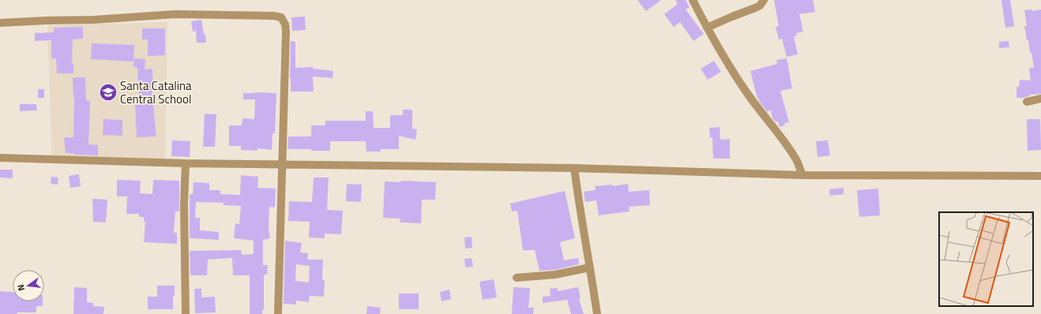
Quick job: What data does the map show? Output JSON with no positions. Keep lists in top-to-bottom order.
{
  "places": {
    "school or university": ["Santa Catalina Central School"]
  },
  "north": "left"
}
